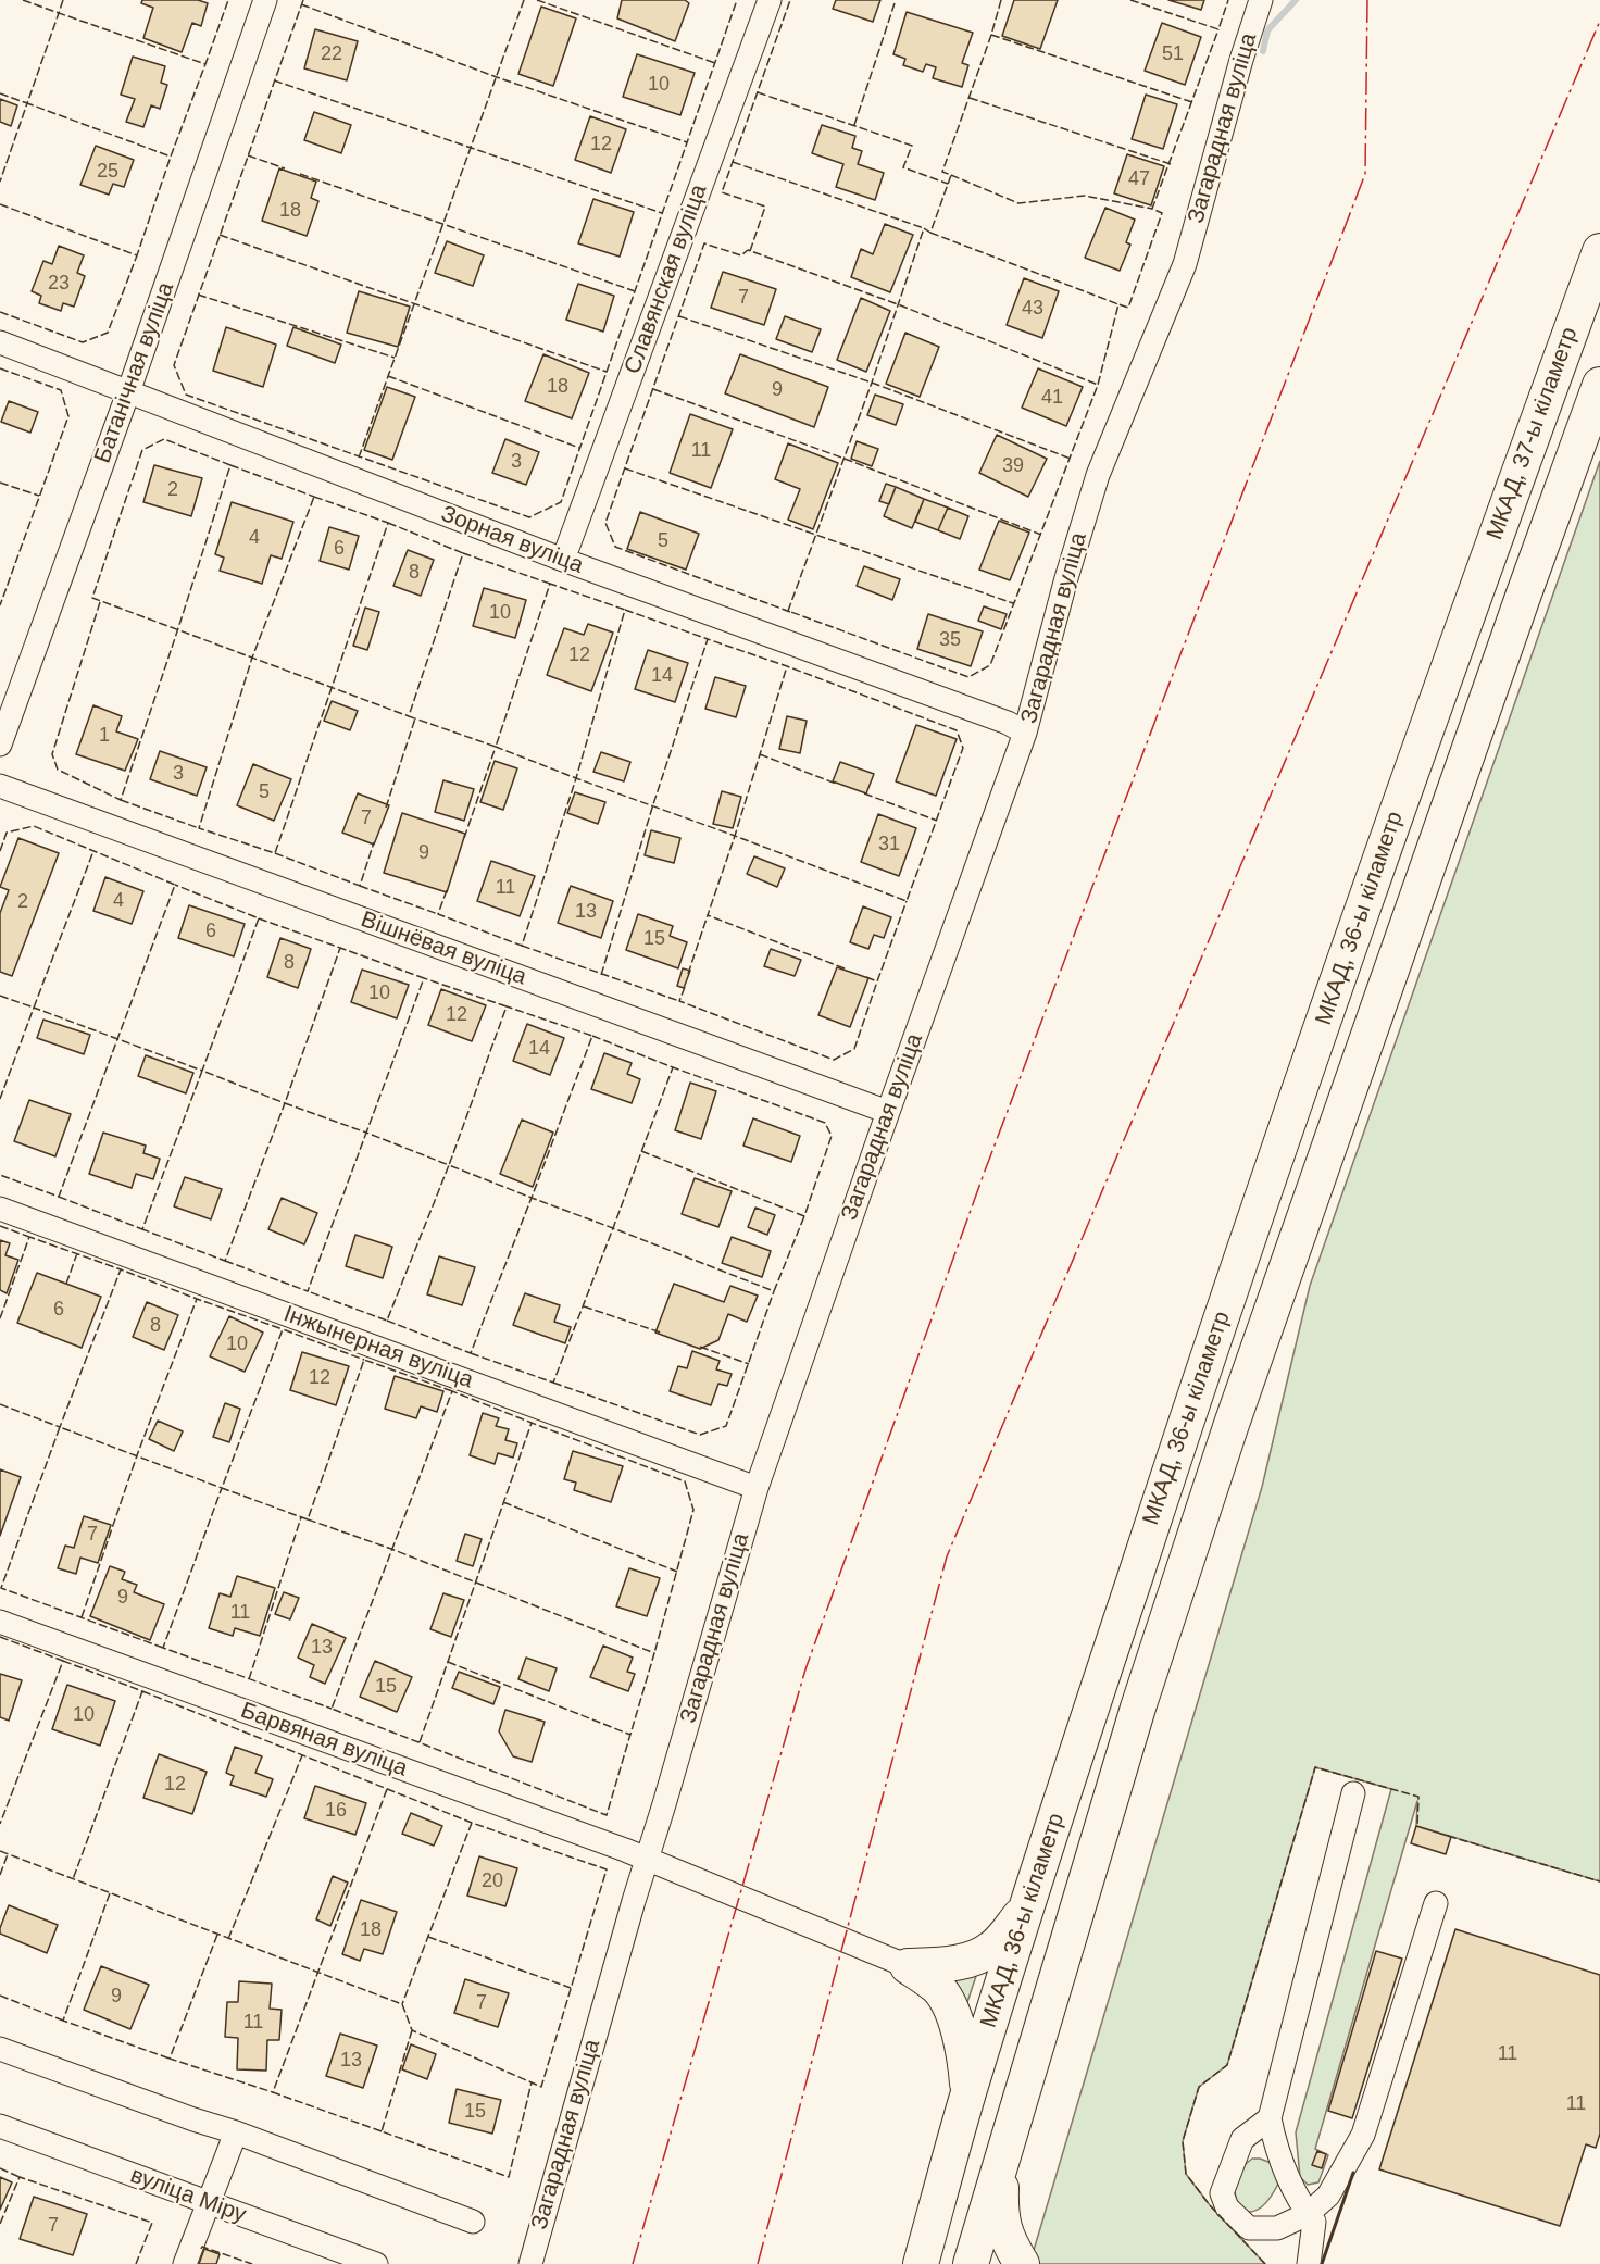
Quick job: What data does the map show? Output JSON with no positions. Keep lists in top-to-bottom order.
{
  "streets": {
    "highway": ["МКАД, 37-ы кіламетр", "МКАД, 36-ы кіламетр"],
    "street": [
      "Загарадная вуліца",
      "Славянская вуліца",
      "Батанічная вуліца",
      "Зорная вуліца",
      "Вішнёвая вуліца",
      "Інжынерная вуліца",
      "Барвяная вуліца",
      "вуліца Міру"
    ]
  },
  "crossings": [
    ["Загарадная вуліца", "Зорная вуліца"],
    ["Загарадная вуліца", "Вішнёвая вуліца"],
    ["Загарадная вуліца", "Інжынерная вуліца"],
    ["Загарадная вуліца", "Барвяная вуліца"],
    ["Славянская вуліца", "Зорная вуліца"],
    ["Батанічная вуліца", "Зорная вуліца"],
    ["МКАД, 37-ы кіламетр", "МКАД, 36-ы кіламетр"]
  ],
  "house_numbers": [
    "22",
    "51",
    "10",
    "12",
    "25",
    "47",
    "18",
    "23",
    "7",
    "43",
    "18",
    "9",
    "41",
    "11",
    "3",
    "39",
    "2",
    "4",
    "5",
    "6",
    "8",
    "10",
    "35",
    "12",
    "14",
    "1",
    "3",
    "5",
    "7",
    "31",
    "9",
    "11",
    "4",
    "2",
    "13",
    "6",
    "15",
    "8",
    "10",
    "12",
    "14",
    "6",
    "8",
    "10",
    "12",
    "7",
    "9",
    "11",
    "13",
    "15",
    "10",
    "12",
    "16",
    "20",
    "18",
    "9",
    "7",
    "11",
    "11",
    "13",
    "11",
    "15",
    "7"
  ]
}
